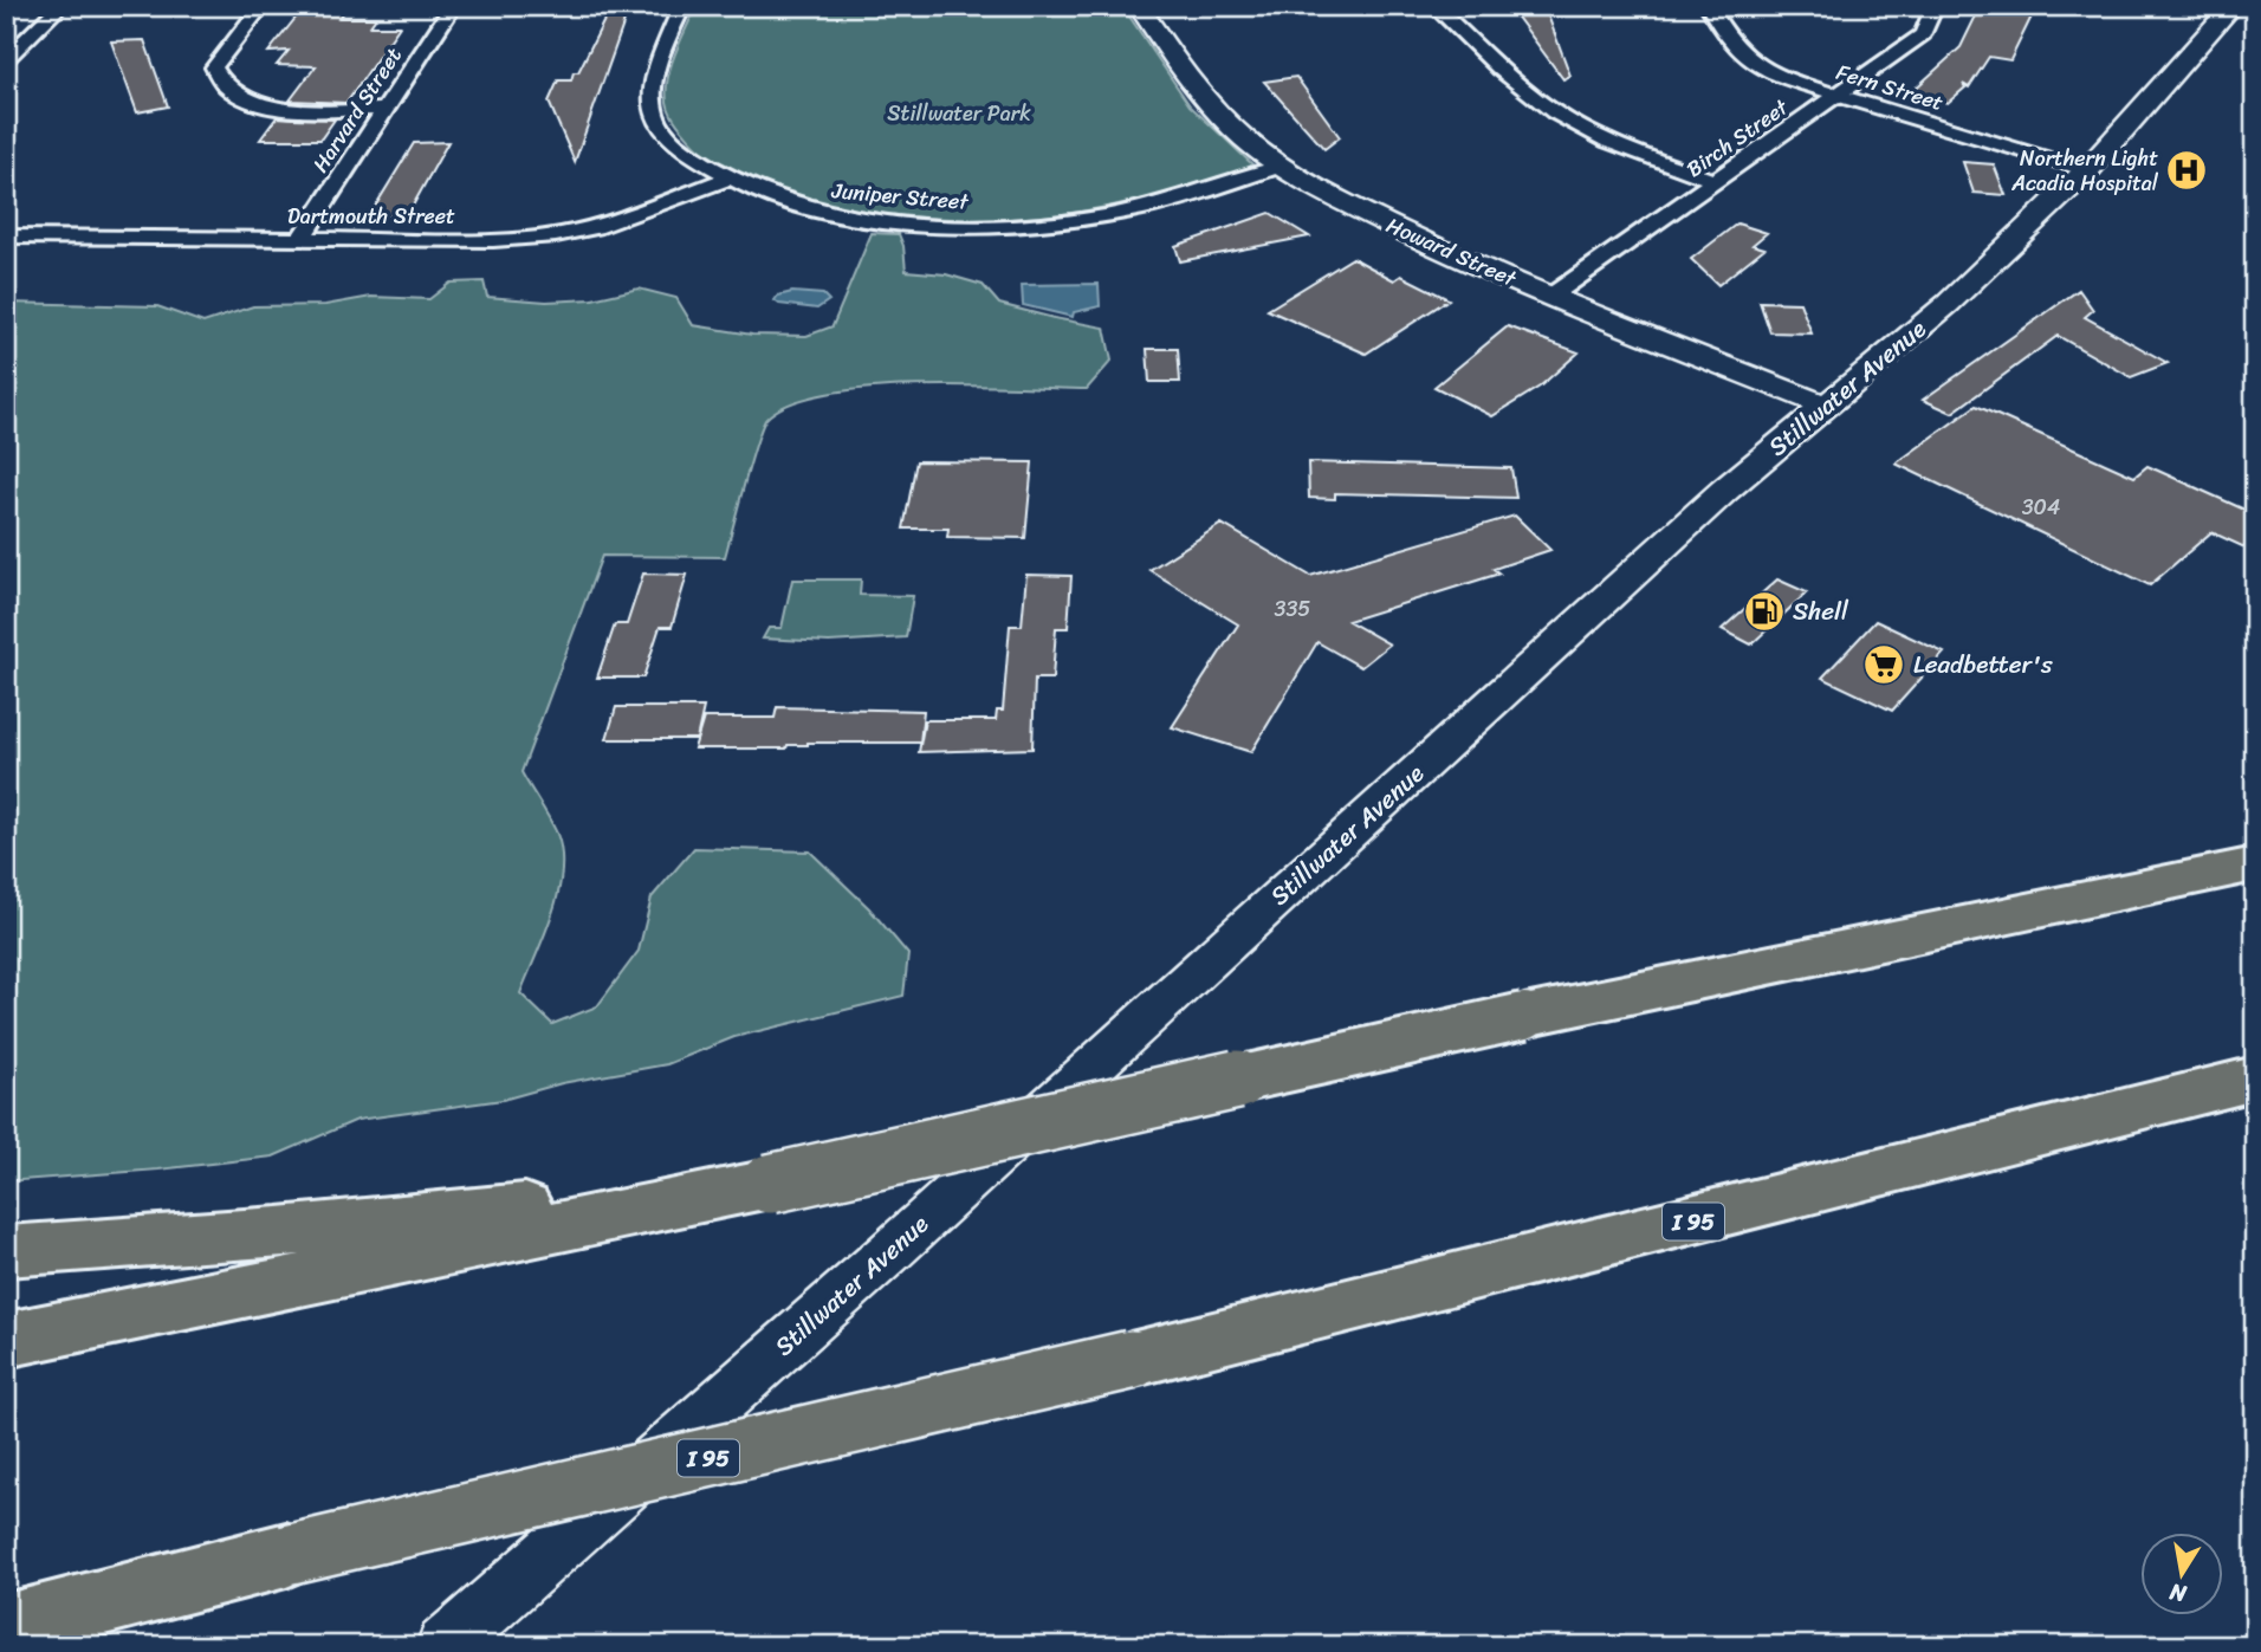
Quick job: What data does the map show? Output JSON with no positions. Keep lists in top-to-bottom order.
{
  "streets": {
    "highway": ["I 95"],
    "main road": ["Howard Street", "Stillwater Avenue"],
    "street": [
      "Fern Street",
      "Harvard Street",
      "Birch Street",
      "Juniper Street",
      "Dartmouth Street"
    ]
  },
  "crossings": [
    ["Fern Street", "Birch Street"],
    ["Fern Street", "Stillwater Avenue"],
    ["Harvard Street", "Dartmouth Street"],
    ["Birch Street", "Howard Street"],
    ["Juniper Street", "Dartmouth Street"],
    ["Juniper Street", "Howard Street"],
    ["Howard Street", "Stillwater Avenue"]
  ],
  "parks": ["Stillwater Park"],
  "places": {
    "hospital": ["Northern Light Acadia Hospital"],
    "fuel station": ["Shell"],
    "supermarket": ["Leadbetter's"]
  },
  "house_numbers": ["304", "335"],
  "north": "bottom"
}
